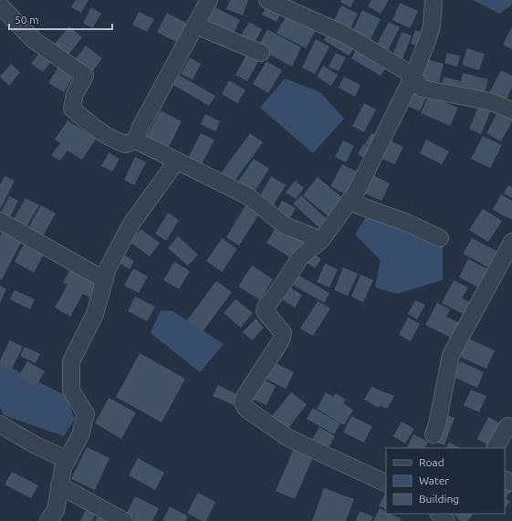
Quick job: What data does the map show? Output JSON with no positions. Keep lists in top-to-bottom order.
{
  "legend": ["Road", "Water", "Building"],
  "scale_bar": "50 m"
}
